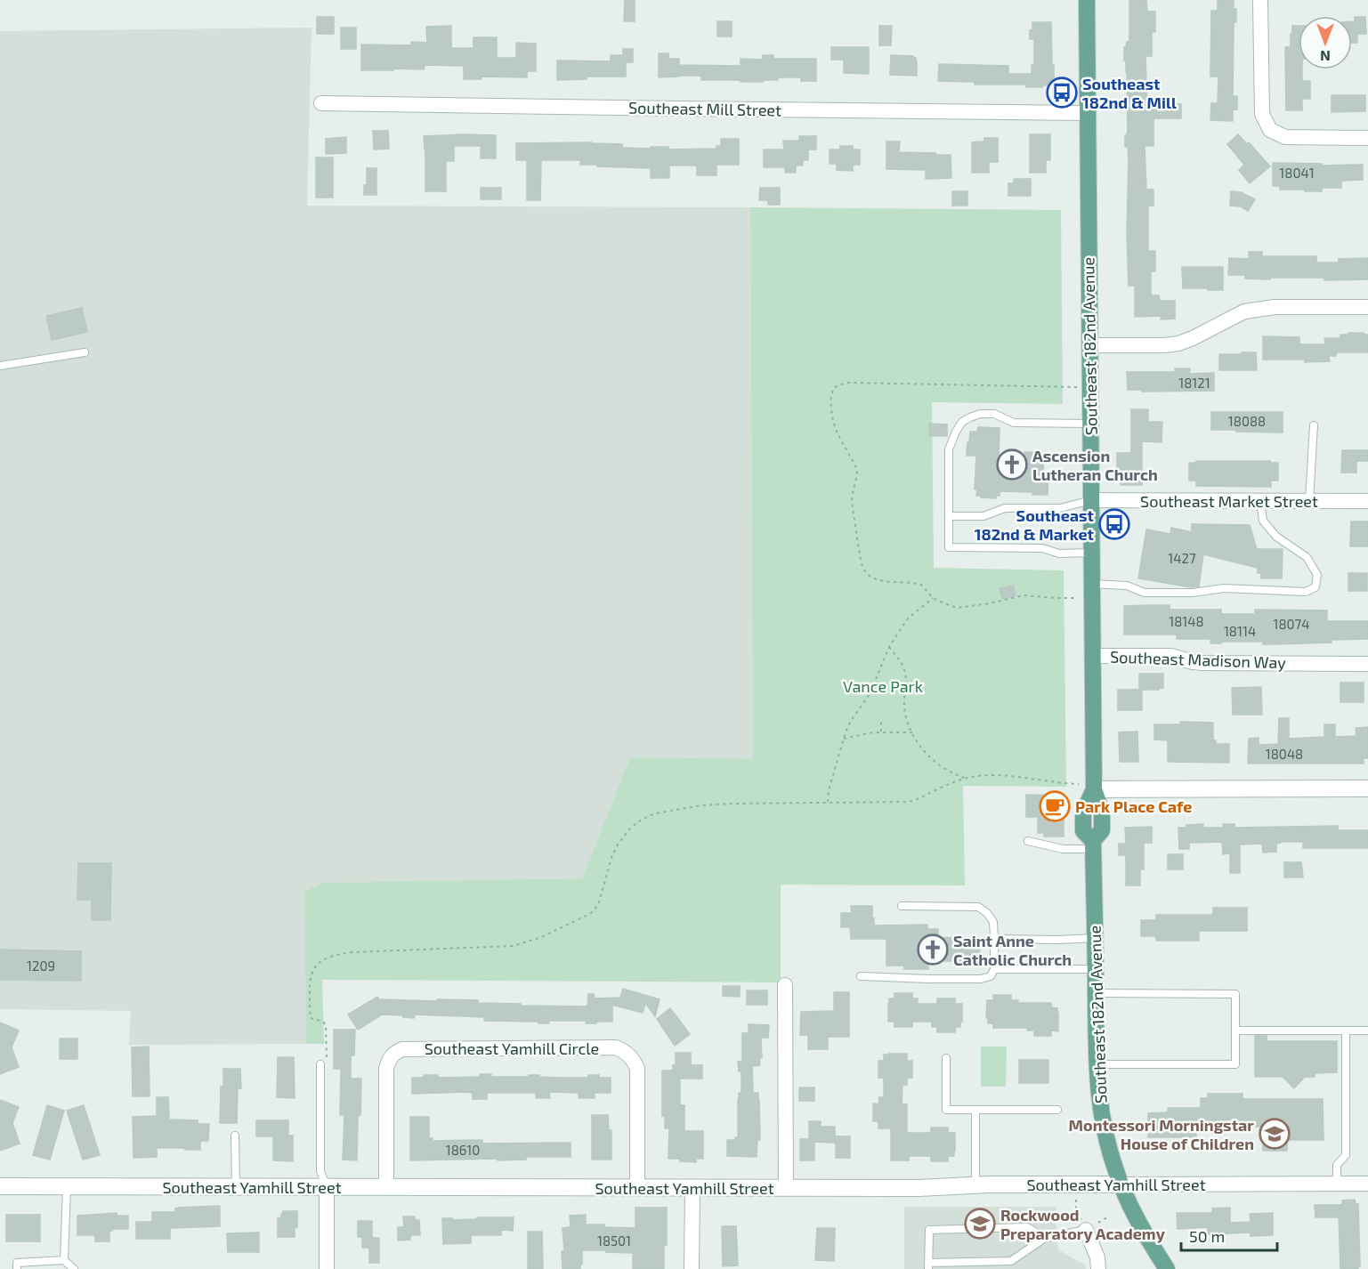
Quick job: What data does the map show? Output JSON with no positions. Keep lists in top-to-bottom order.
{
  "streets": {
    "main road": ["Southeast 182nd Avenue"],
    "street": [
      "Southeast Mill Street",
      "Southeast Market Street",
      "Southeast Madison Way",
      "Southeast Yamhill Circle",
      "Southeast Yamhill Street"
    ]
  },
  "crossings": [
    ["Southeast Mill Street", "Southeast 182nd Avenue"],
    ["Southeast 182nd Avenue", "Southeast Market Street"],
    ["Southeast 182nd Avenue", "Southeast Madison Way"],
    ["Southeast 182nd Avenue", "Southeast Yamhill Street"],
    ["Southeast Yamhill Circle", "Southeast Yamhill Street"]
  ],
  "parks": ["Vance Park"],
  "places": {
    "bus stop": ["Southeast 182nd & Mill", "Southeast 182nd & Market"],
    "church": ["Ascension Lutheran Church", "Saint Anne Catholic Church"],
    "cafe": ["Park Place Cafe"],
    "school or university": ["Montessori Morningstar House of Children", "Rockwood Preparatory Academy"]
  },
  "house_numbers": [
    "18041",
    "18121",
    "18088",
    "1427",
    "18148",
    "18074",
    "18114",
    "18048",
    "1209",
    "18610",
    "18501"
  ],
  "scale_bar": "50 m",
  "north": "bottom"
}
